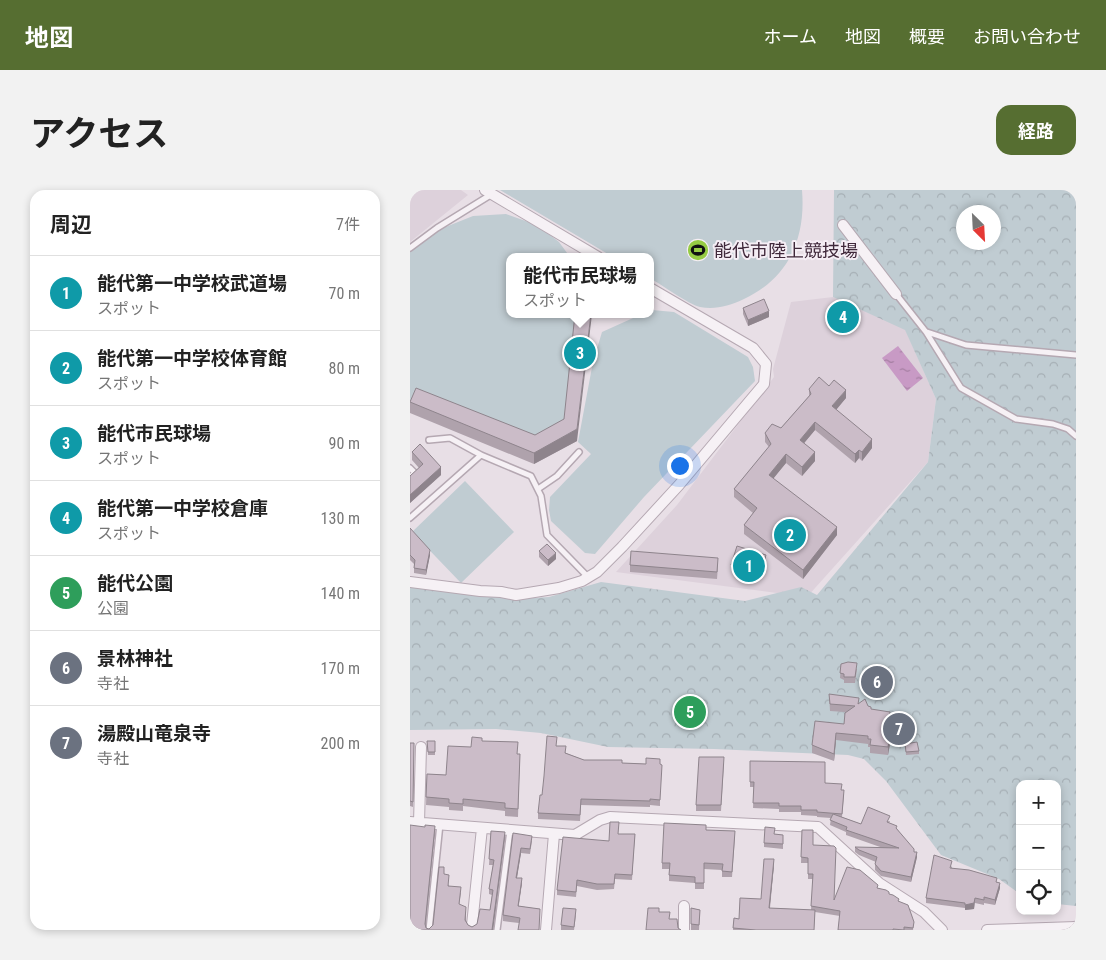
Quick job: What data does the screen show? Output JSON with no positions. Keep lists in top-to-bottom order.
{
  "places": {
    "sports": ["能代市陸上競技場"]
  },
  "north": "bottom right",
  "page": {
    "header": "地図",
    "nav": [
      "ホーム",
      "地図",
      "概要",
      "お問い合わせ"
    ],
    "title": "アクセス",
    "buttons": "経路",
    "heading": ["周辺", "7件"],
    "popup": ["能代市民球場", "スポット"],
    "list": [
      {
        "mark": "1",
        "name": "能代第一中学校武道場",
        "note": "スポット",
        "value": "70 m"
      },
      {
        "mark": "2",
        "name": "能代第一中学校体育館",
        "note": "スポット",
        "value": "80 m"
      },
      {
        "mark": "3",
        "name": "能代市民球場",
        "note": "スポット",
        "value": "90 m"
      },
      {
        "mark": "4",
        "name": "能代第一中学校倉庫",
        "note": "スポット",
        "value": "130 m"
      },
      {
        "mark": "5",
        "name": "能代公園",
        "note": "公園",
        "value": "140 m"
      },
      {
        "mark": "6",
        "name": "景林神社",
        "note": "寺社",
        "value": "170 m"
      },
      {
        "mark": "7",
        "name": "湯殿山竜泉寺",
        "note": "寺社",
        "value": "200 m"
      }
    ],
    "pins": [
      "4",
      "3",
      "2",
      "1",
      "6",
      "5",
      "7"
    ],
    "map_buttons": ["+", "−"]
  }
}
